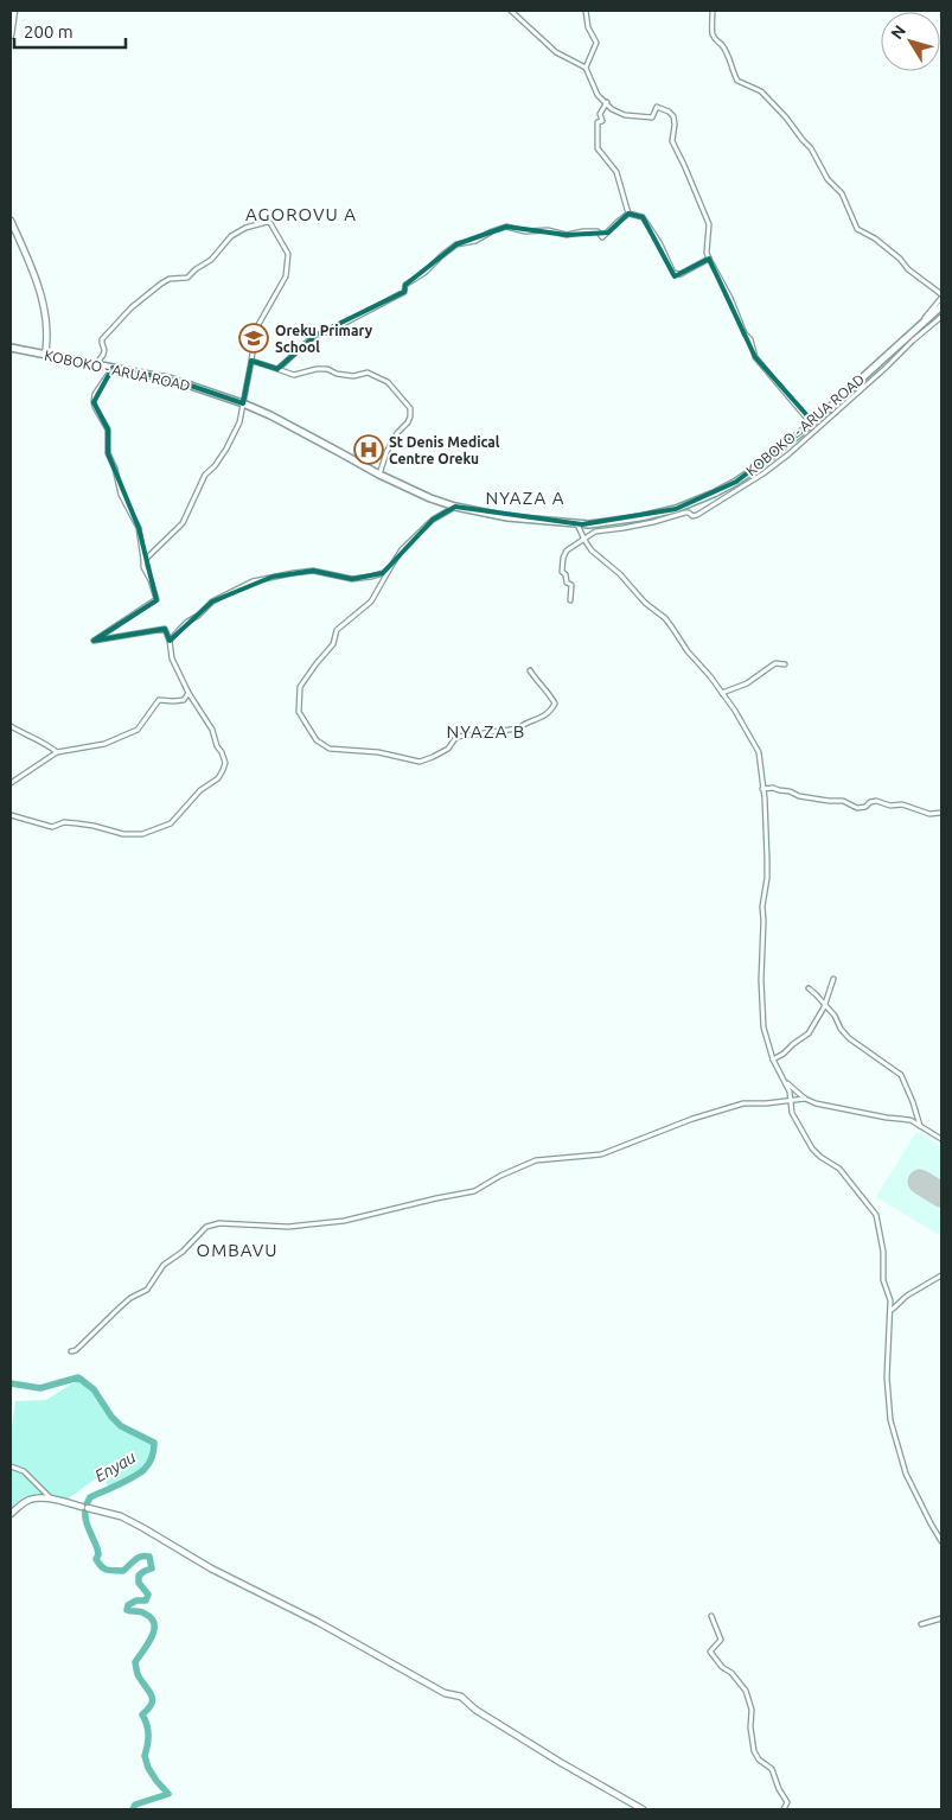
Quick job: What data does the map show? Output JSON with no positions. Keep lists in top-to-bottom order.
{
  "streets": {
    "main road": ["KOBOKO - ARUA ROAD"]
  },
  "districts": [
    "AGOROVU A",
    "NYAZA A",
    "NYAZA B",
    "OMBAVU"
  ],
  "water": ["Enyau"],
  "places": {
    "school or university": ["Oreku Primary School"],
    "hospital": ["St Denis Medical Centre Oreku"]
  },
  "scale_bar": "200 m",
  "north": "top left"
}
